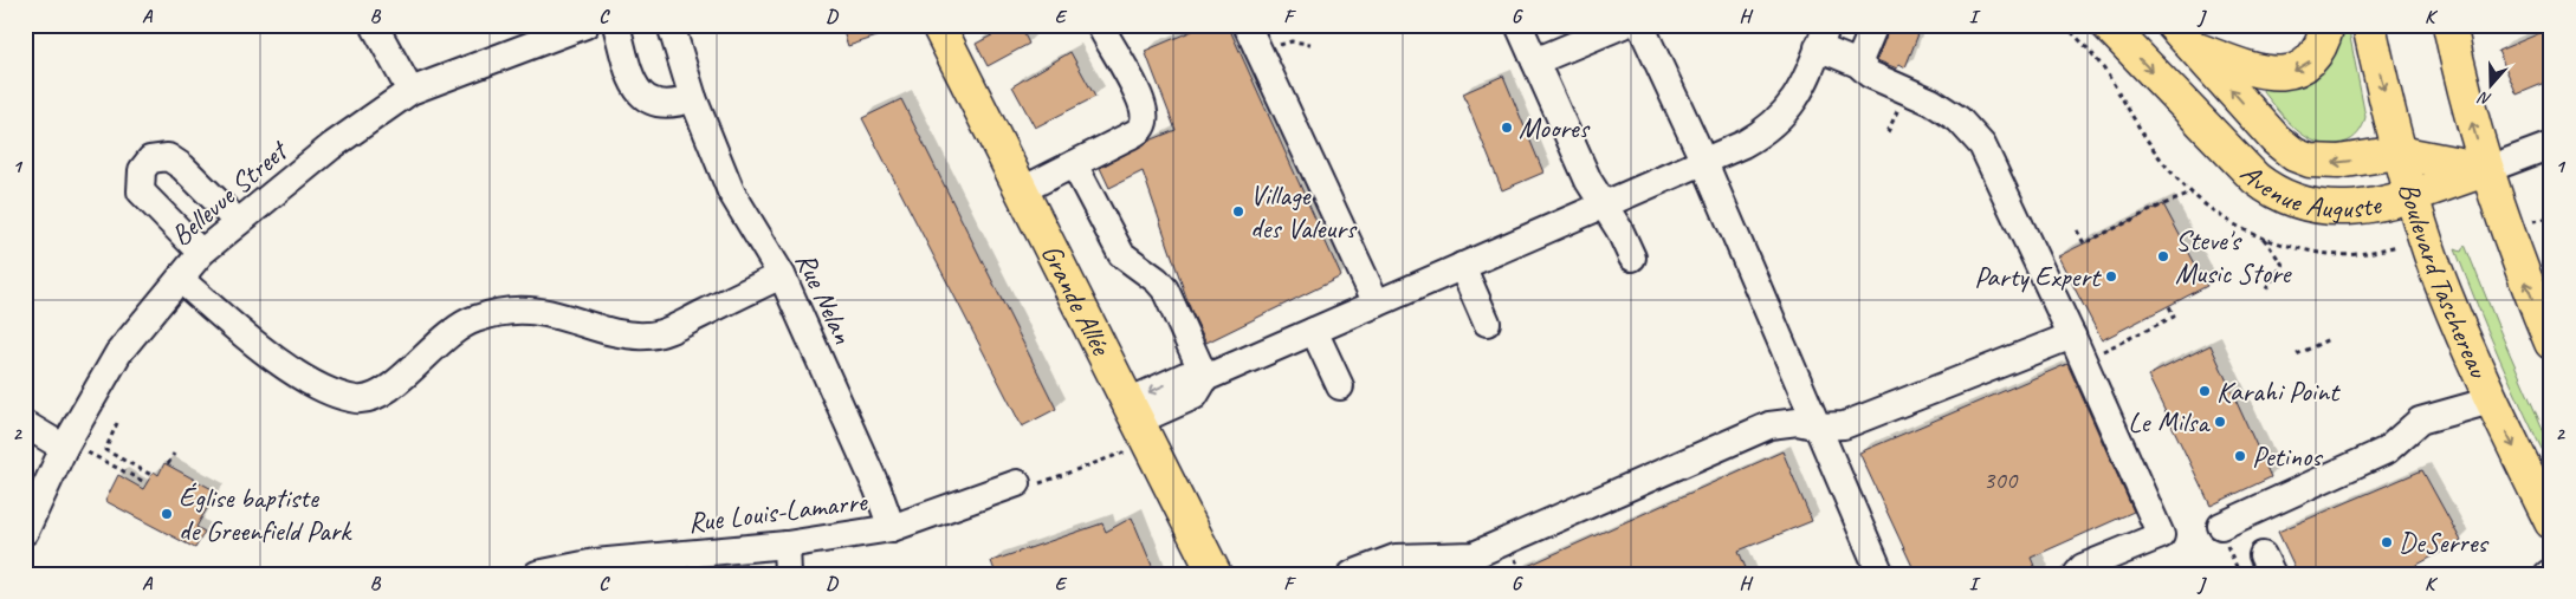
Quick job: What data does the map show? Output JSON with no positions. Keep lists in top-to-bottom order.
{
  "streets": {
    "main road": ["Avenue Auguste", "Boulevard Taschereau", "Grande Allée"],
    "street": ["Bellevue Street", "Rue Nelan", "Rue Louis-Lamarre"]
  },
  "crossings": [
    ["Avenue Auguste", "Boulevard Taschereau"],
    ["Rue Nelan", "Rue Louis-Lamarre"]
  ],
  "places": [
    "Moores",
    "Village des Valeurs",
    "Steve's Music Store",
    "Party Expert",
    "Karahi Point",
    "Le Milsa",
    "Petinos",
    "Église baptiste de Greenfield Park",
    "DeSerres"
  ],
  "house_numbers": ["300"],
  "north": "bottom",
  "grid": {
    "columns": [
      "A",
      "B",
      "C",
      "D",
      "E",
      "F",
      "G",
      "H",
      "I",
      "J",
      "K"
    ],
    "rows": ["1", "2"]
  }
}
